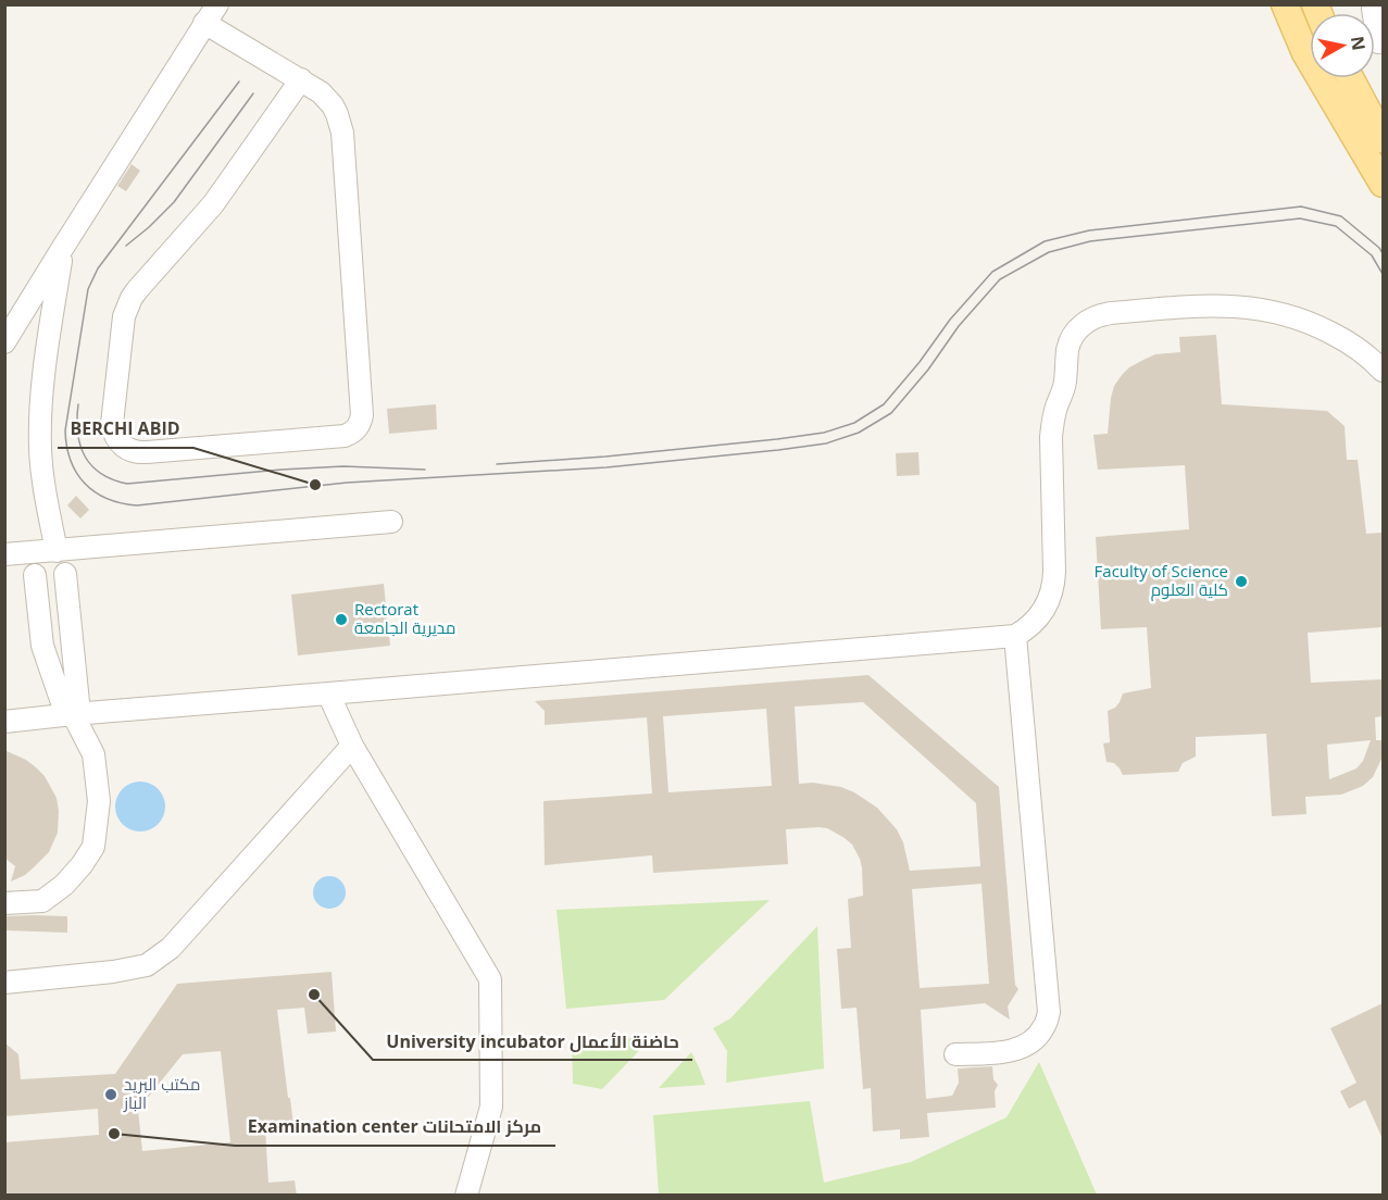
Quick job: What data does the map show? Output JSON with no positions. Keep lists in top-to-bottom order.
{
  "places": [
    "BERCHI ABID",
    "Faculty of Science كلية العلوم",
    "Rectorat مديرية الجامعة",
    "University incubator حاضنة الأعمال",
    "مكتب البريد الباز",
    "Examination center مركز الامتحانات"
  ],
  "north": "right"
}
